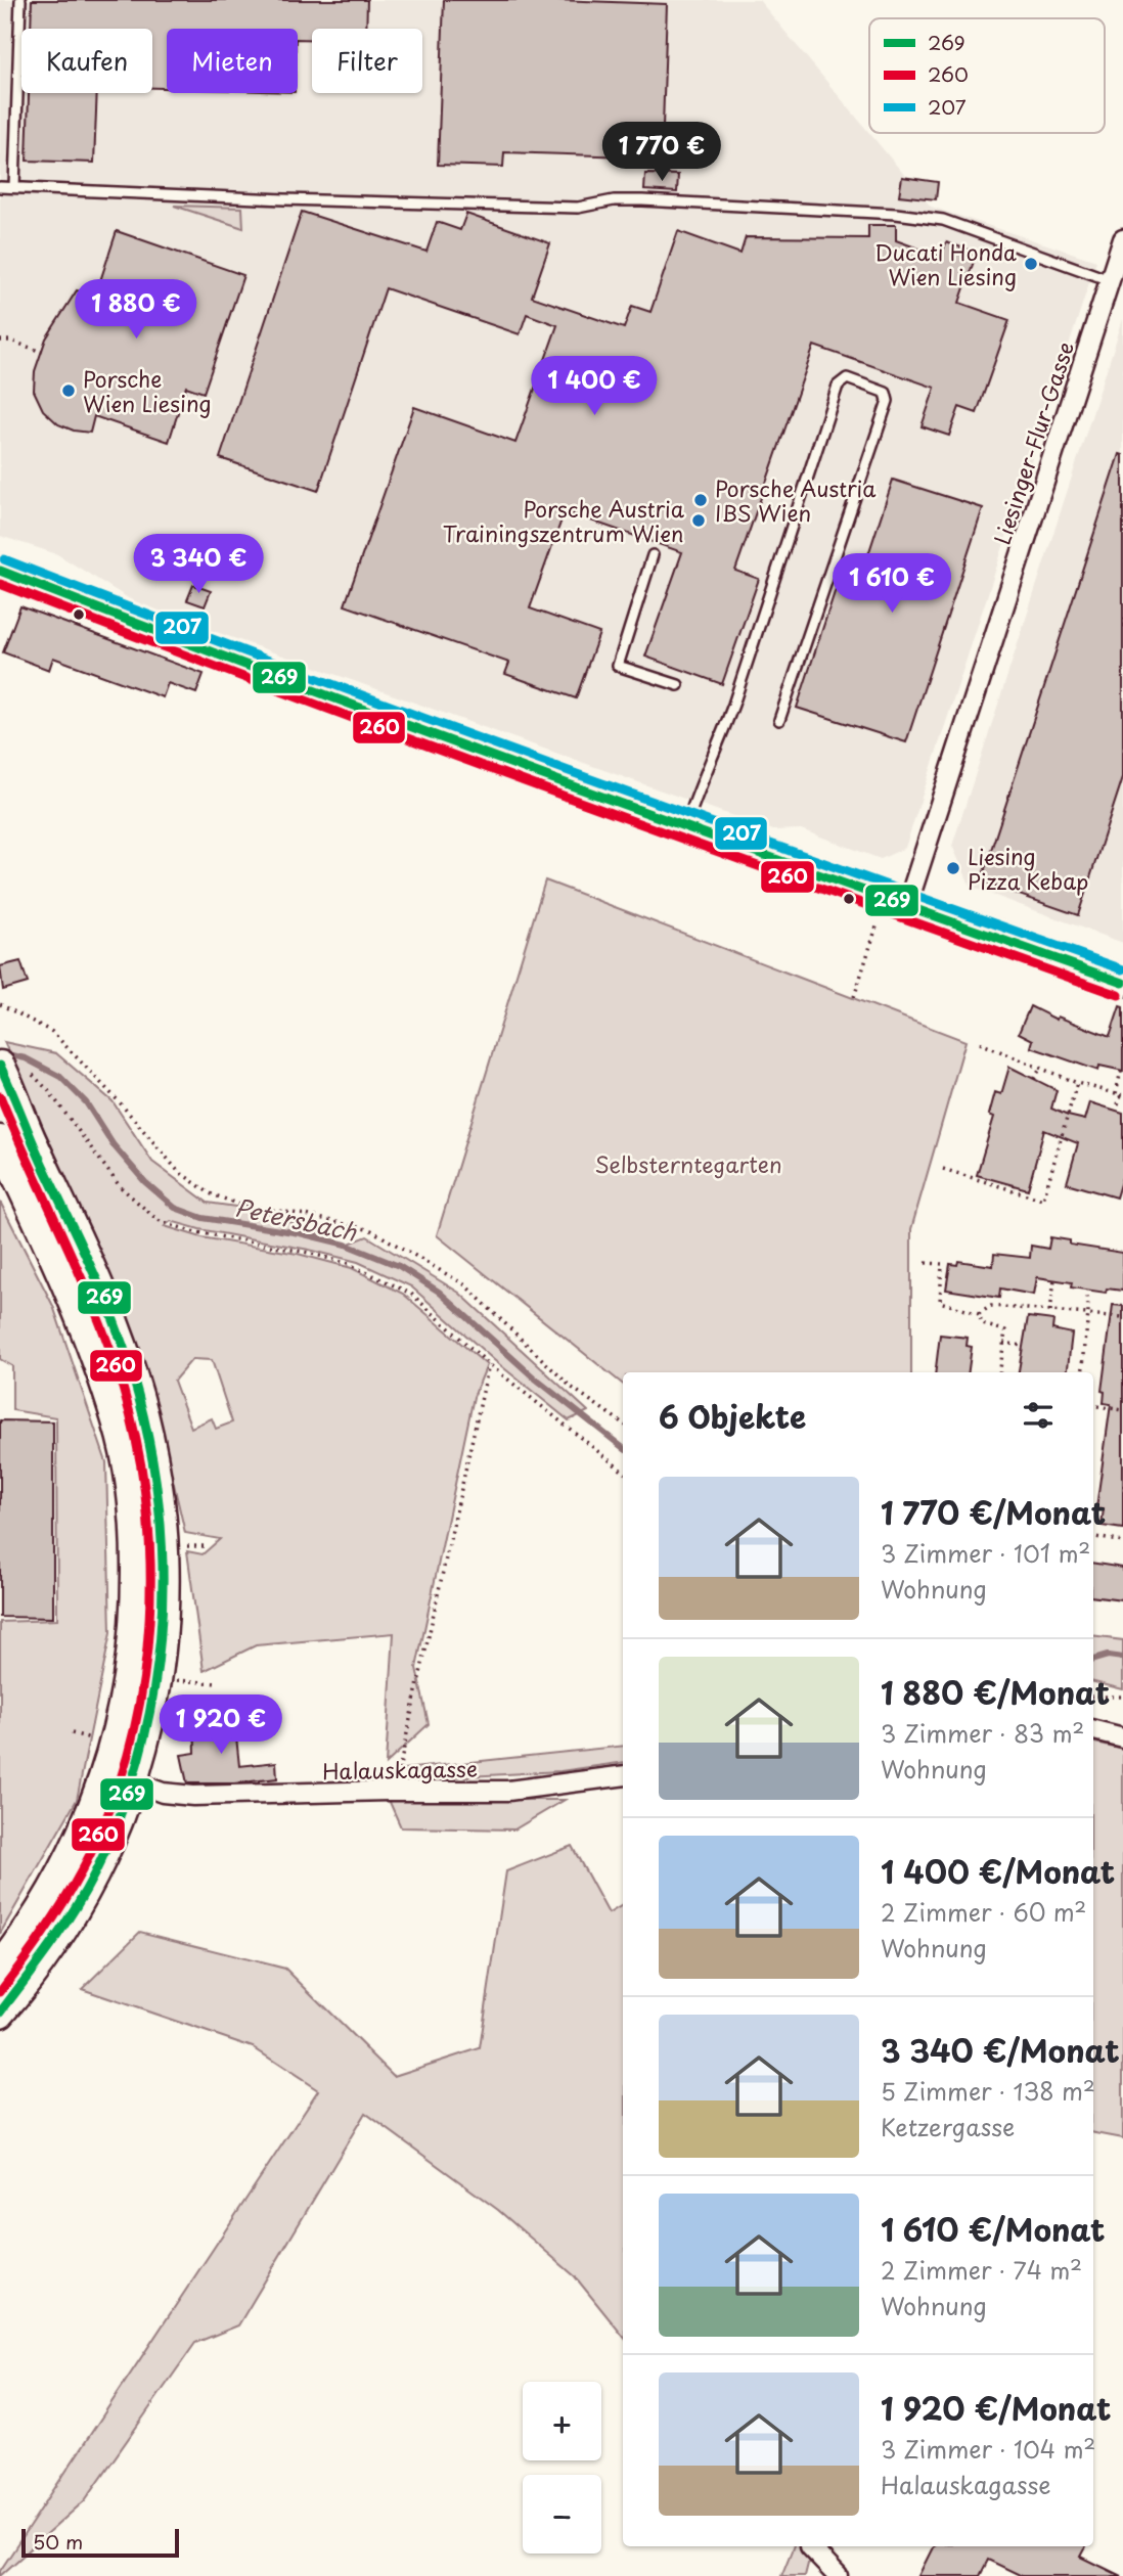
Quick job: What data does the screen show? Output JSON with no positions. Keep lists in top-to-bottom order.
{
  "streets": {
    "street": ["Liesinger-Flur-Gasse", "Halauskagasse"]
  },
  "water": ["Petersbach"],
  "parks": ["Selbsterntegarten"],
  "places": [
    "Ducati Honda Wien Liesing",
    "Porsche Wien Liesing",
    "Porsche Austria IBS Wien",
    "Porsche Austria Trainingszentrum Wien",
    "Liesing Pizza Kebap"
  ],
  "lines": ["transit line 207", "transit line 269", "transit line 260"],
  "legend": ["269", "260", "207"],
  "scale_bar": "50 m",
  "page": {
    "chip": ["Kaufen", "Mieten", "Filter"],
    "price": [
      "1 770 €",
      "1 880 €",
      "1 400 €",
      "3 340 €",
      "1 610 €",
      "1 920 €"
    ],
    "heading": "6 Objekte",
    "list": [
      {
        "name": "1 770 €/Monat",
        "note": "3 Zimmer · 101 m² · Wohnung"
      },
      {
        "name": "1 880 €/Monat",
        "note": "3 Zimmer · 83 m² · Wohnung"
      },
      {
        "name": "1 400 €/Monat",
        "note": "2 Zimmer · 60 m² · Wohnung"
      },
      {
        "name": "3 340 €/Monat",
        "note": "5 Zimmer · 138 m² · Ketzergasse"
      },
      {
        "name": "1 610 €/Monat",
        "note": "2 Zimmer · 74 m² · Wohnung"
      },
      {
        "name": "1 920 €/Monat",
        "note": "3 Zimmer · 104 m² · Halauskagasse"
      }
    ],
    "map_buttons": ["+", "−"],
    "scale": "50 m"
  }
}
